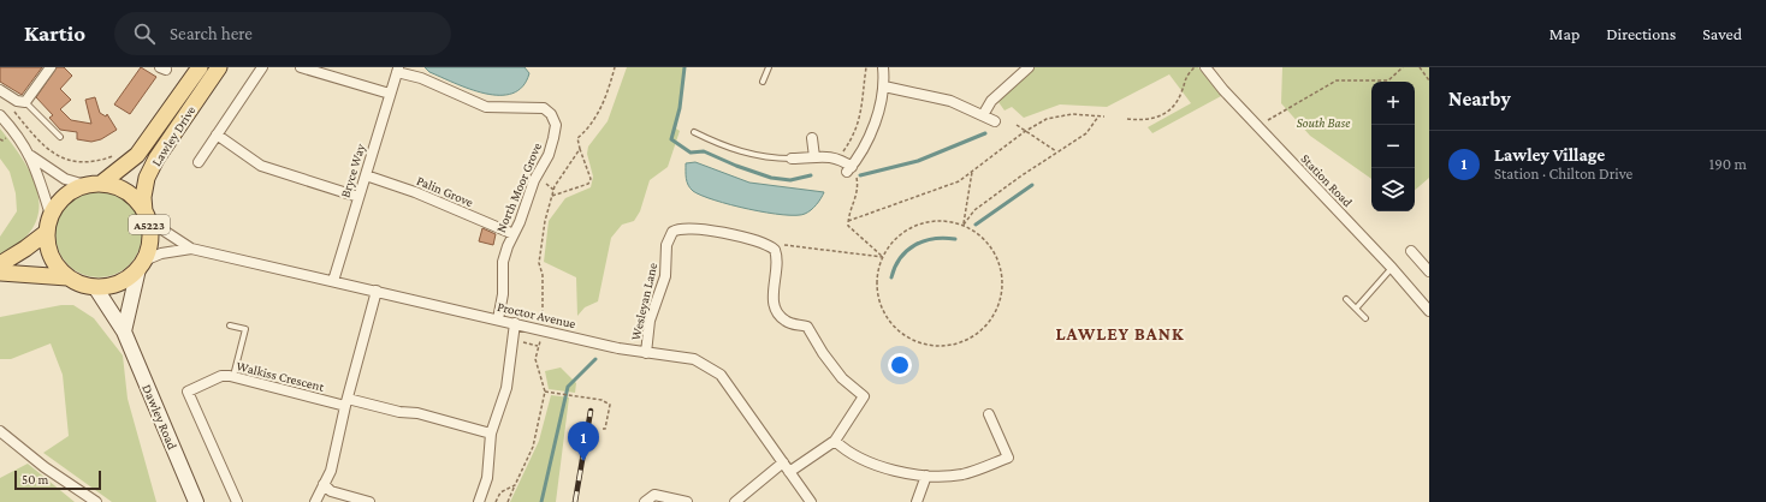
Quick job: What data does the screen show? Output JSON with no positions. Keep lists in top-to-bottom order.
{
  "streets": {
    "main road": ["Lawley Drive", "A5223"],
    "street": [
      "Bryce Way",
      "Station Road",
      "North Moor Grove",
      "Palin Grove",
      "Wesleyan Lane",
      "Proctor Avenue",
      "Walkiss Crescent",
      "Dawley Road"
    ]
  },
  "crossings": [
    ["Lawley Drive", "A5223"],
    ["Lawley Drive", "Proctor Avenue"],
    ["Lawley Drive", "Dawley Road"],
    ["Bryce Way", "North Moor Grove"],
    ["Bryce Way", "Palin Grove"],
    ["Bryce Way", "Proctor Avenue"],
    ["North Moor Grove", "Palin Grove"],
    ["North Moor Grove", "Proctor Avenue"],
    ["A5223", "Proctor Avenue"],
    ["A5223", "Dawley Road"],
    ["Wesleyan Lane", "Proctor Avenue"],
    ["Proctor Avenue", "Dawley Road"]
  ],
  "districts": ["LAWLEY BANK"],
  "parks": ["South Base"],
  "scale_bar": "50 m",
  "page": {
    "header": "Kartio",
    "search": "Search here",
    "nav": ["Map", "Directions", "Saved"],
    "heading": "Nearby",
    "map_buttons": ["+", "−"],
    "list": [
      {
        "mark": "1",
        "name": "Lawley Village",
        "note": "Station · Chilton Drive",
        "value": "190 m"
      }
    ],
    "pins": "1",
    "scale": "50 m"
  }
}
